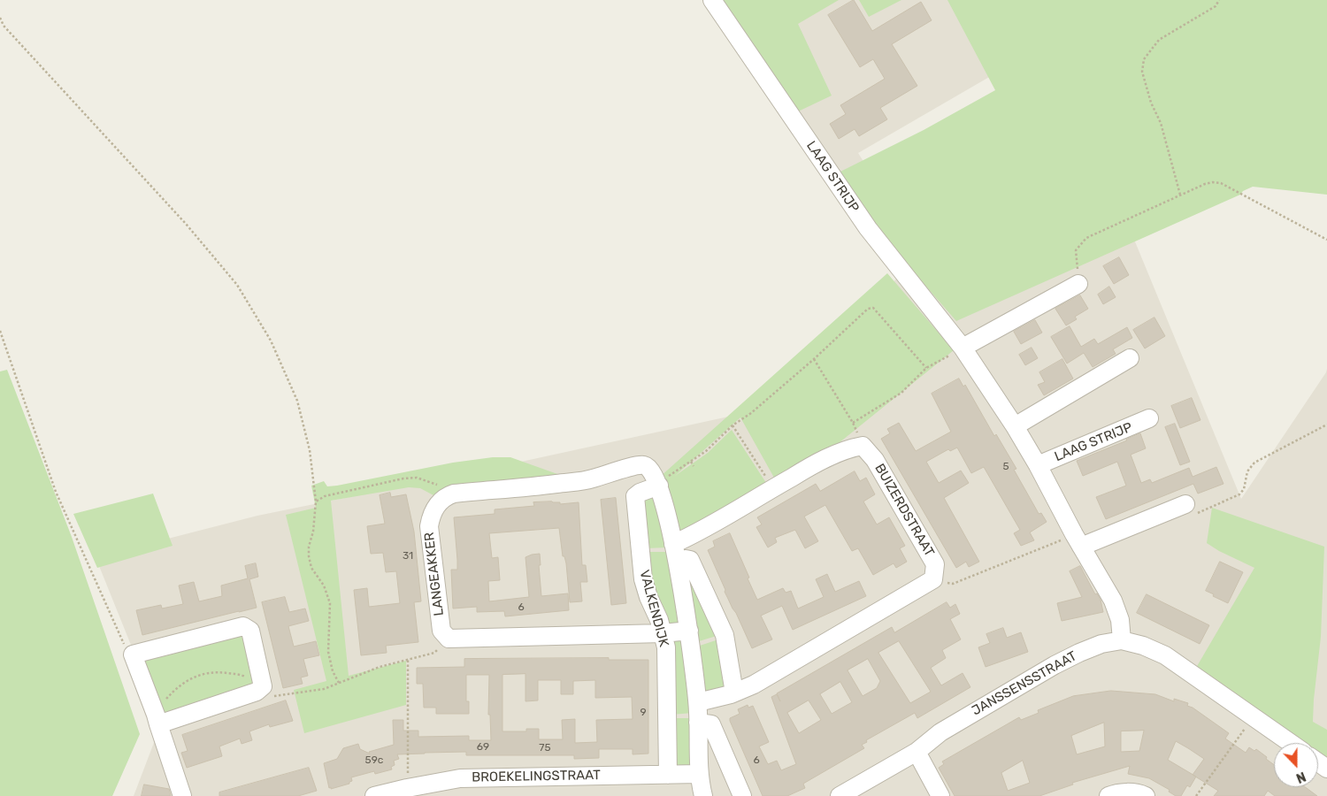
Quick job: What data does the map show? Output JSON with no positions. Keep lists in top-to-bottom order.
{
  "streets": {
    "street": [
      "LAAG STRIJP",
      "BUIZERDSTRAAT",
      "LANGEAKKER",
      "VALKENDIJK",
      "JANSSENSSTRAAT",
      "BROEKELINGSTRAAT"
    ]
  },
  "crossings": [
    ["LAAG STRIJP", "JANSSENSSTRAAT"],
    ["BUIZERDSTRAAT", "VALKENDIJK"],
    ["VALKENDIJK", "BROEKELINGSTRAAT"]
  ],
  "house_numbers": [
    "5",
    "31",
    "6",
    "9",
    "69",
    "75",
    "59c",
    "6"
  ],
  "north": "bottom"
}
